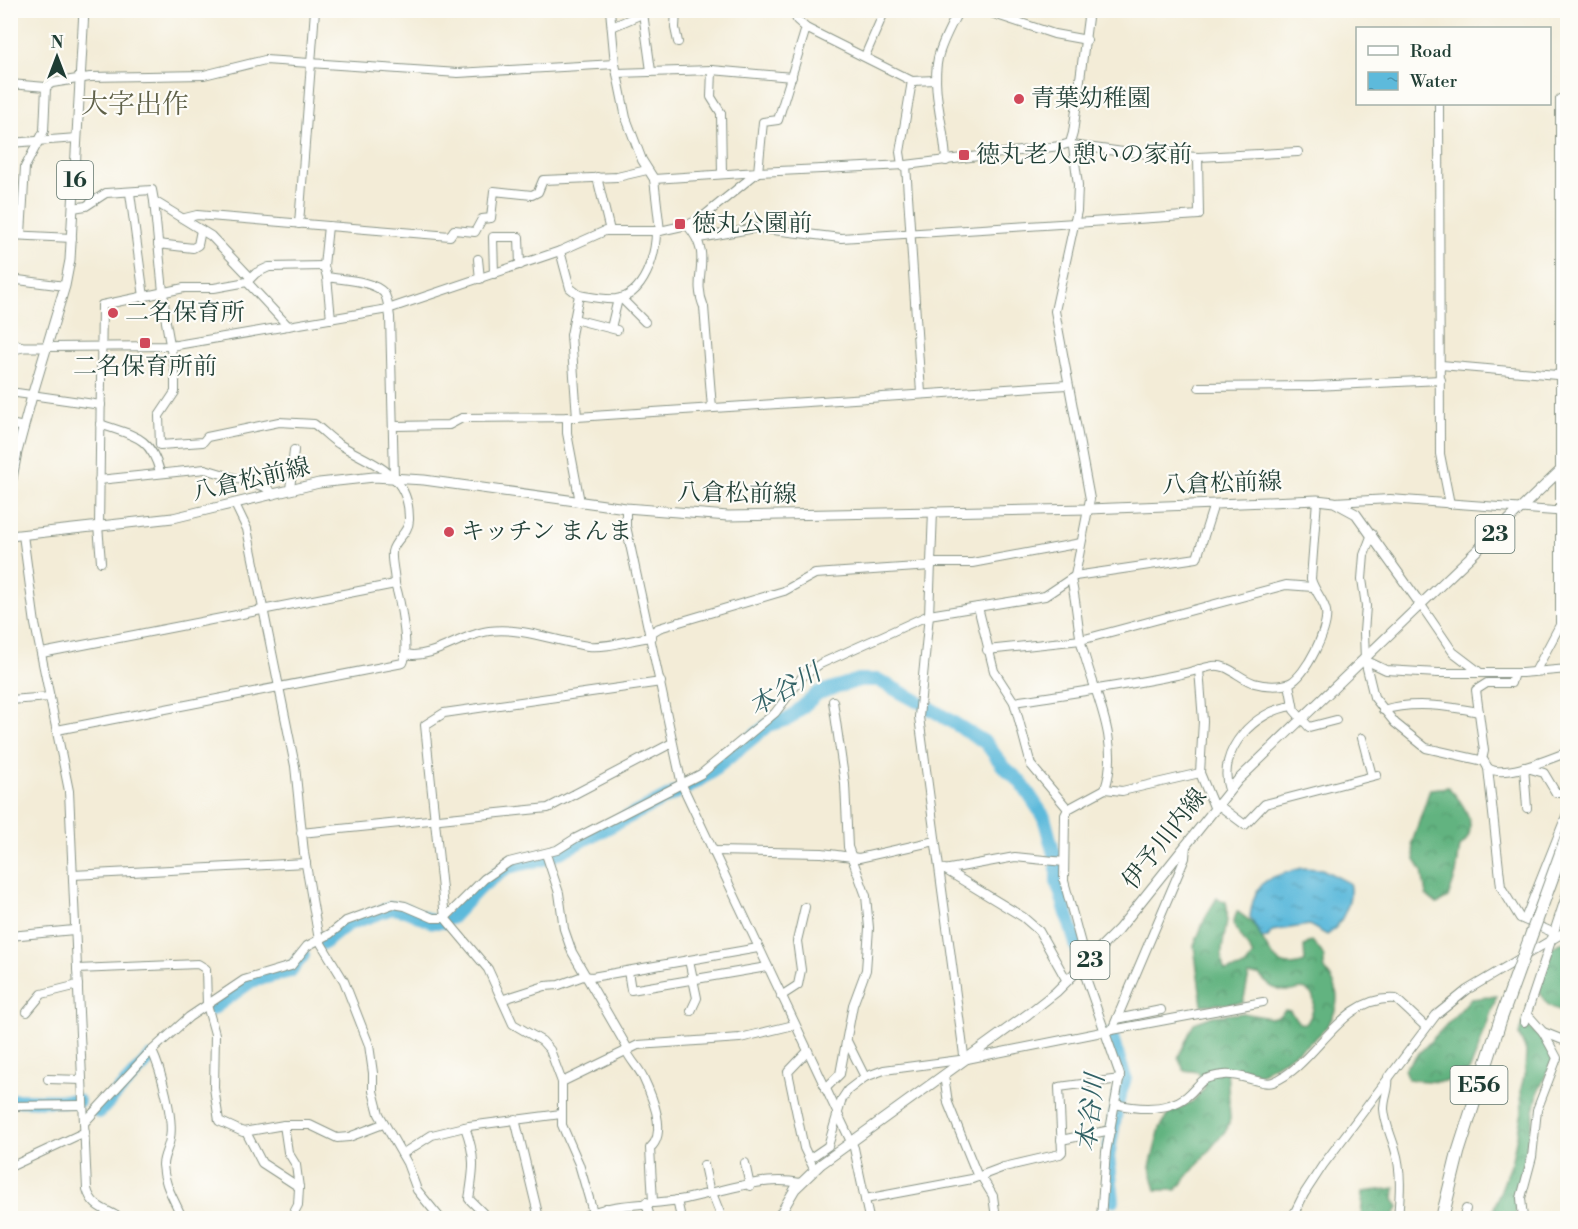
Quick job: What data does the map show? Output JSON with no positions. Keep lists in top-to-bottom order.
{
  "streets": {
    "highway": ["E56"],
    "main road": [
      "16",
      "八倉松前線",
      "23",
      "伊予川内線"
    ]
  },
  "crossings": [
    ["八倉松前線", "伊予川内線"]
  ],
  "districts": ["大字出作"],
  "water": ["本谷川"],
  "places": {
    "other": ["青葉幼稚園", "二名保育所", "キッチン まんま"],
    "transit": ["徳丸老人憩いの家前", "徳丸公園前", "二名保育所前"]
  },
  "legend": ["Road", "Water"],
  "north": "top"
}
